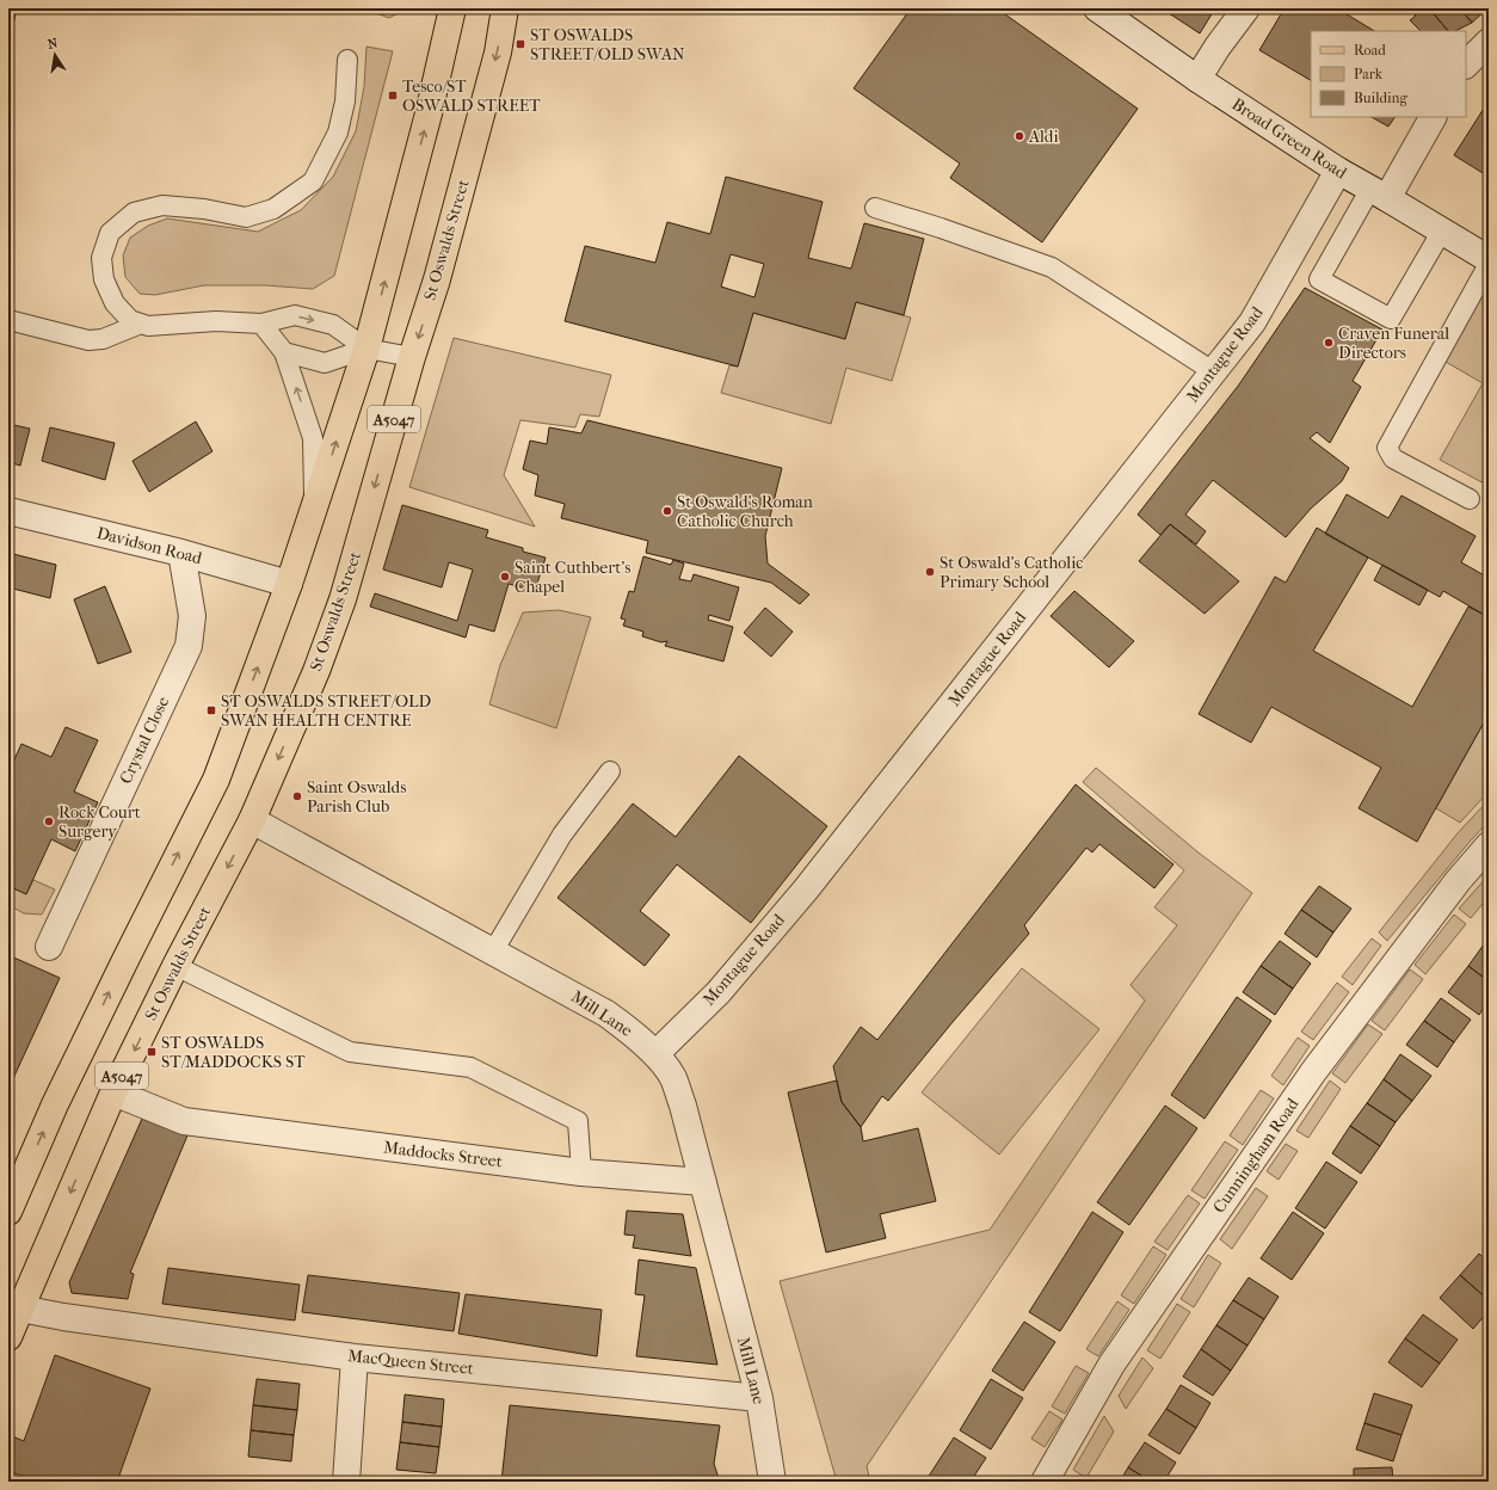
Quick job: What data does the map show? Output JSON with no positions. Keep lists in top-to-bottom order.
{
  "streets": {
    "main road": ["St Oswalds Street", "A5047"],
    "street": [
      "Broad Green Road",
      "Montague Road",
      "Davidson Road",
      "Crystal Close",
      "Mill Lane",
      "Maddocks Street",
      "Cunningham Road",
      "MacQueen Street"
    ]
  },
  "crossings": [
    ["Broad Green Road", "Montague Road"],
    ["St Oswalds Street", "Mill Lane"],
    ["St Oswalds Street", "Maddocks Street"],
    ["St Oswalds Street", "MacQueen Street"],
    ["Montague Road", "Mill Lane"],
    ["A5047", "Davidson Road"],
    ["Davidson Road", "Crystal Close"],
    ["Mill Lane", "Maddocks Street"],
    ["Mill Lane", "MacQueen Street"]
  ],
  "places": {
    "transit": [
      "ST OSWALDS STREET/OLD SWAN",
      "Tesco/ST OSWALD STREET",
      "ST OSWALDS STREET/OLD SWAN HEALTH CENTRE",
      "ST OSWALDS ST/MADDOCKS ST"
    ],
    "other": [
      "Aldi",
      "Craven Funeral Directors",
      "St Oswald's Roman Catholic Church",
      "St Oswald's Catholic Primary School",
      "Saint Cuthbert’s Chapel",
      "Saint Oswalds Parish Club",
      "Rock Court Surgery"
    ]
  },
  "legend": ["Road", "Park", "Building"],
  "north": "top"
}
